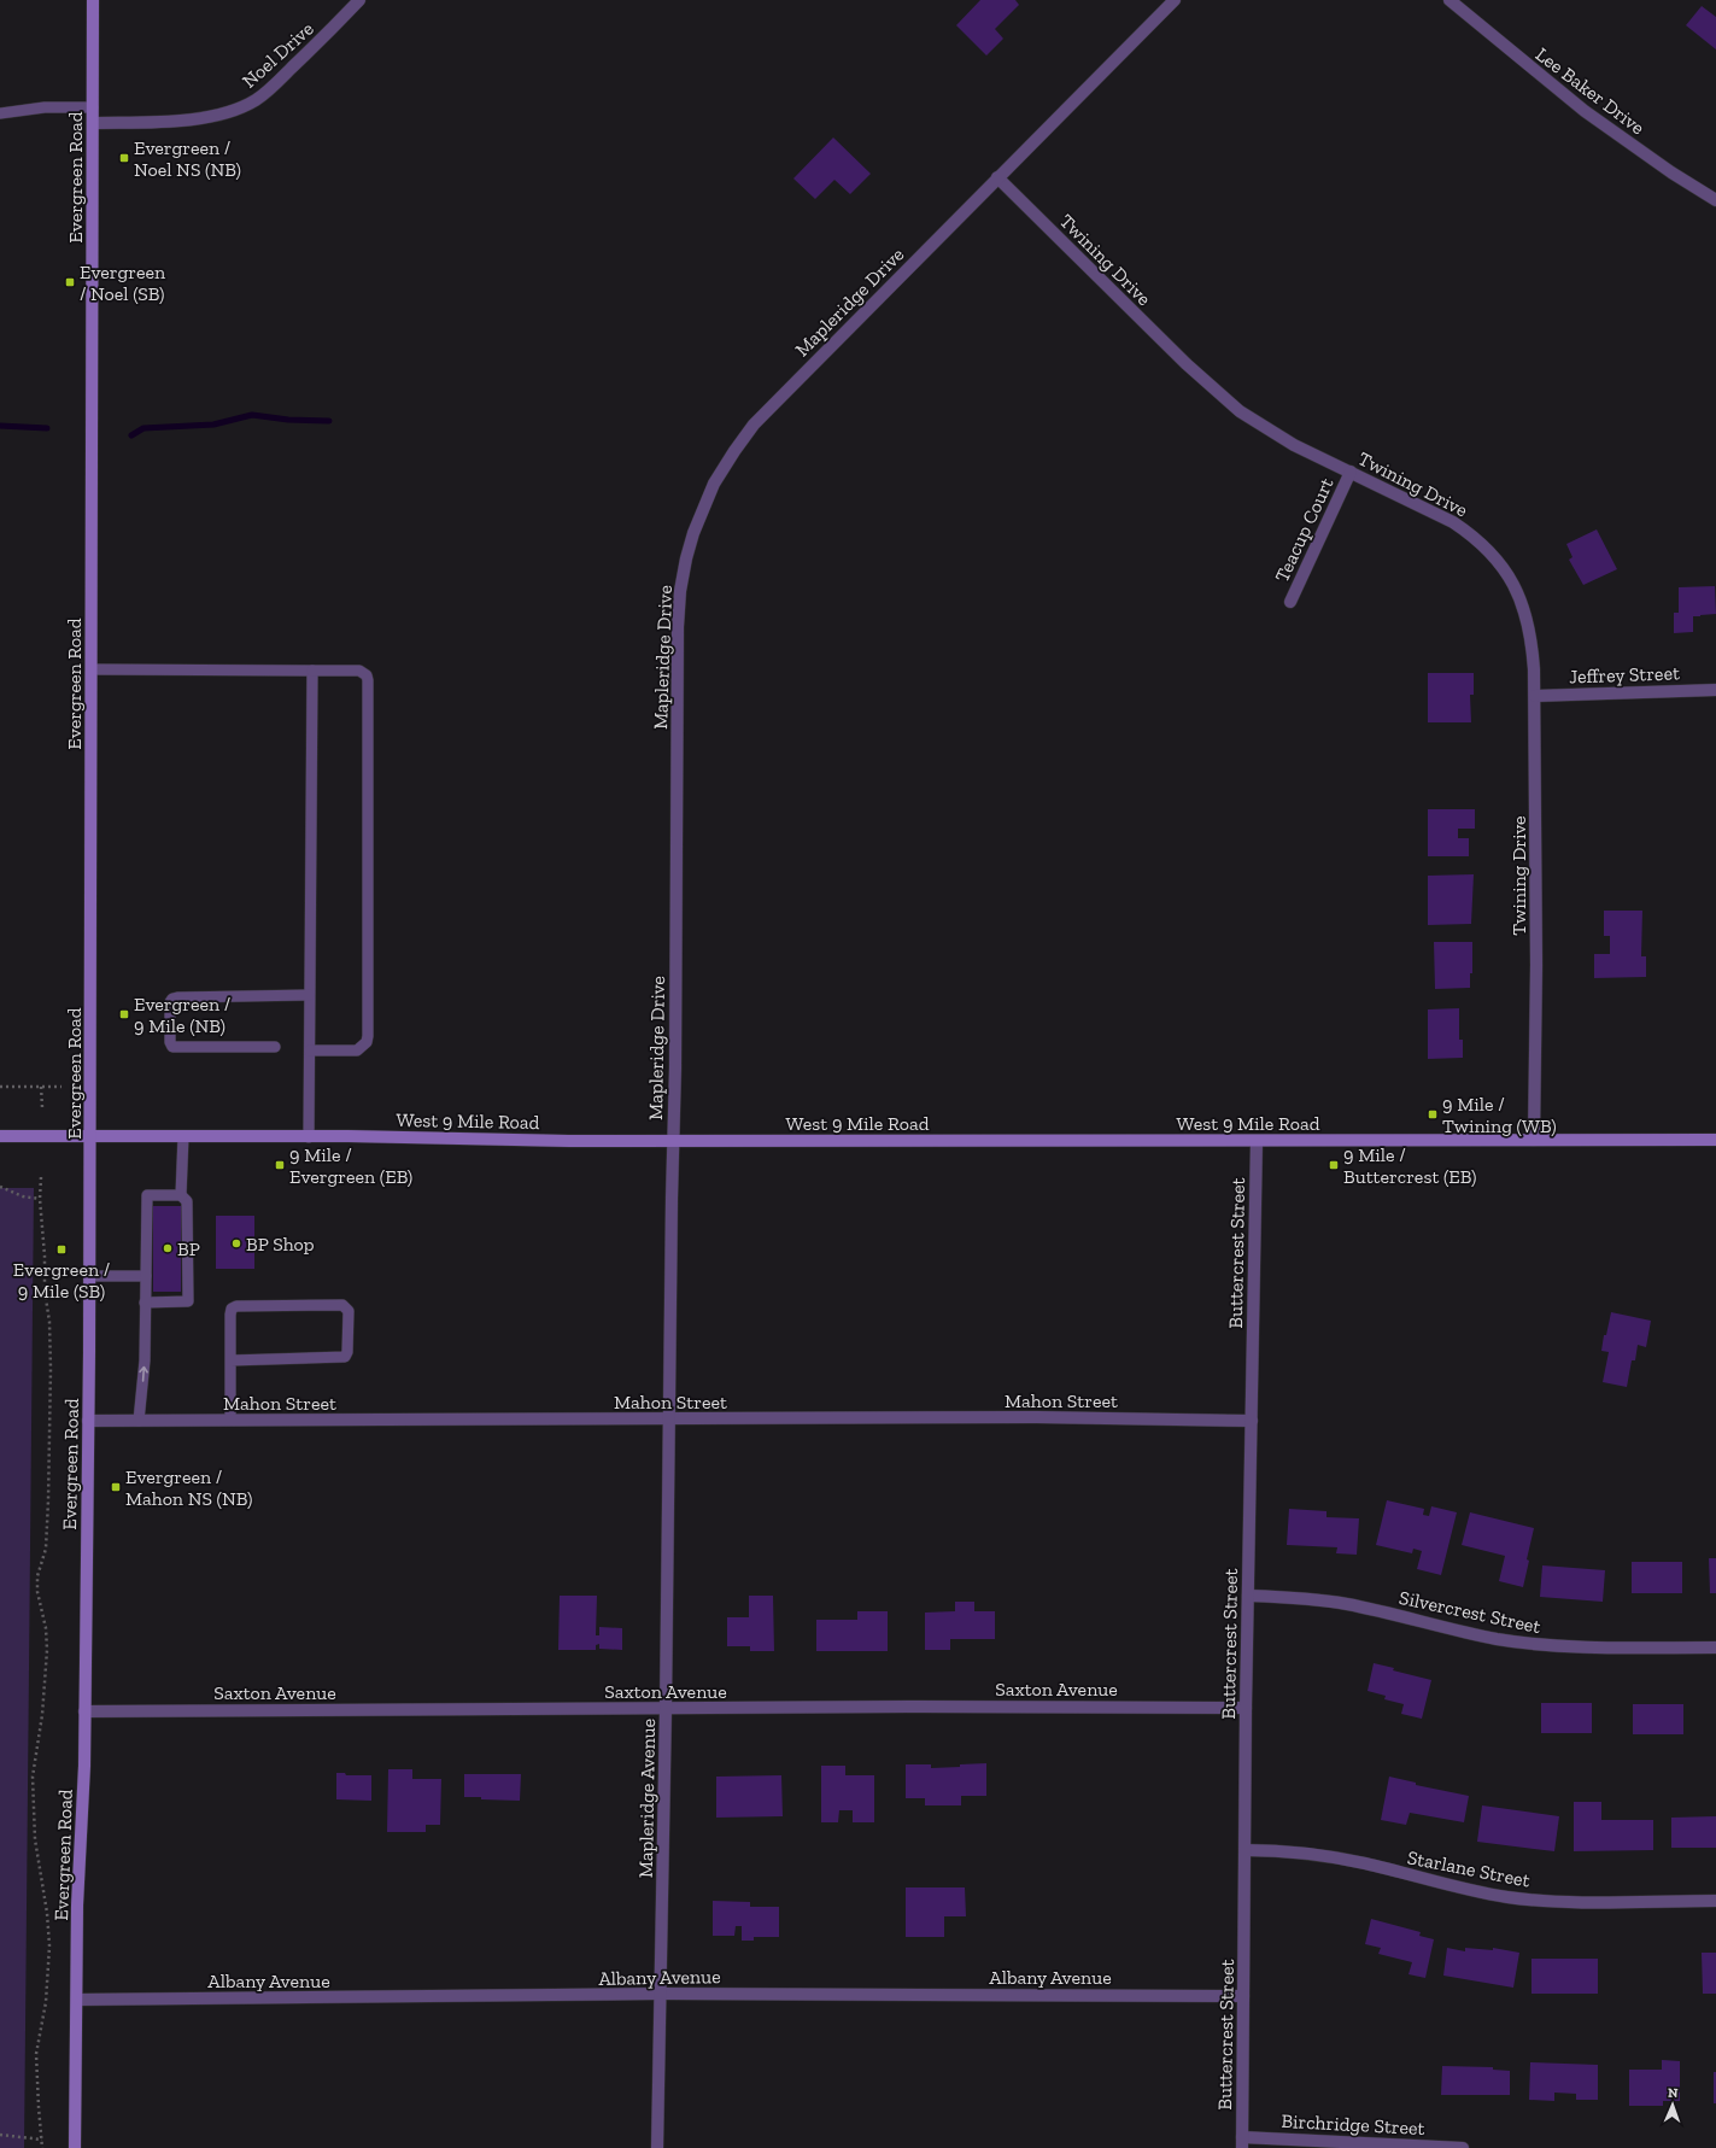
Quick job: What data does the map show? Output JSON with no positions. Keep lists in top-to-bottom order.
{
  "streets": {
    "main road": ["Evergreen Road", "West 9 Mile Road"],
    "street": [
      "Noel Drive",
      "Lee Baker Drive",
      "Twining Drive",
      "Mapleridge Drive",
      "Teacup Court",
      "Jeffrey Street",
      "Buttercrest Street",
      "Mahon Street",
      "Silvercrest Street",
      "Saxton Avenue",
      "Mapleridge Avenue",
      "Starlane Street",
      "Albany Avenue",
      "Birchridge Street"
    ]
  },
  "crossings": [
    ["Noel Drive", "Evergreen Road"],
    ["Evergreen Road", "West 9 Mile Road"],
    ["Evergreen Road", "Mahon Street"],
    ["Evergreen Road", "Saxton Avenue"],
    ["Evergreen Road", "Albany Avenue"],
    ["Twining Drive", "Mapleridge Drive"],
    ["Twining Drive", "Teacup Court"],
    ["Twining Drive", "Jeffrey Street"],
    ["Twining Drive", "West 9 Mile Road"],
    ["Mapleridge Drive", "West 9 Mile Road"],
    ["Mapleridge Drive", "Mahon Street"],
    ["Mapleridge Drive", "Mapleridge Avenue"],
    ["West 9 Mile Road", "Buttercrest Street"],
    ["Buttercrest Street", "Mahon Street"],
    ["Buttercrest Street", "Silvercrest Street"],
    ["Buttercrest Street", "Saxton Avenue"],
    ["Buttercrest Street", "Starlane Street"],
    ["Buttercrest Street", "Albany Avenue"],
    ["Buttercrest Street", "Birchridge Street"],
    ["Mahon Street", "Mapleridge Avenue"],
    ["Saxton Avenue", "Mapleridge Avenue"],
    ["Mapleridge Avenue", "Albany Avenue"]
  ],
  "places": {
    "transit": [
      "Evergreen / Noel NS (NB)",
      "Evergreen / Noel (SB)",
      "Evergreen / 9 Mile (NB)",
      "9 Mile / Twining (WB)",
      "9 Mile / Evergreen (EB)",
      "9 Mile / Buttercrest (EB)",
      "Evergreen / 9 Mile (SB)",
      "Evergreen / Mahon NS (NB)"
    ],
    "other": ["BP Shop", "BP"]
  },
  "north": "top"
}
